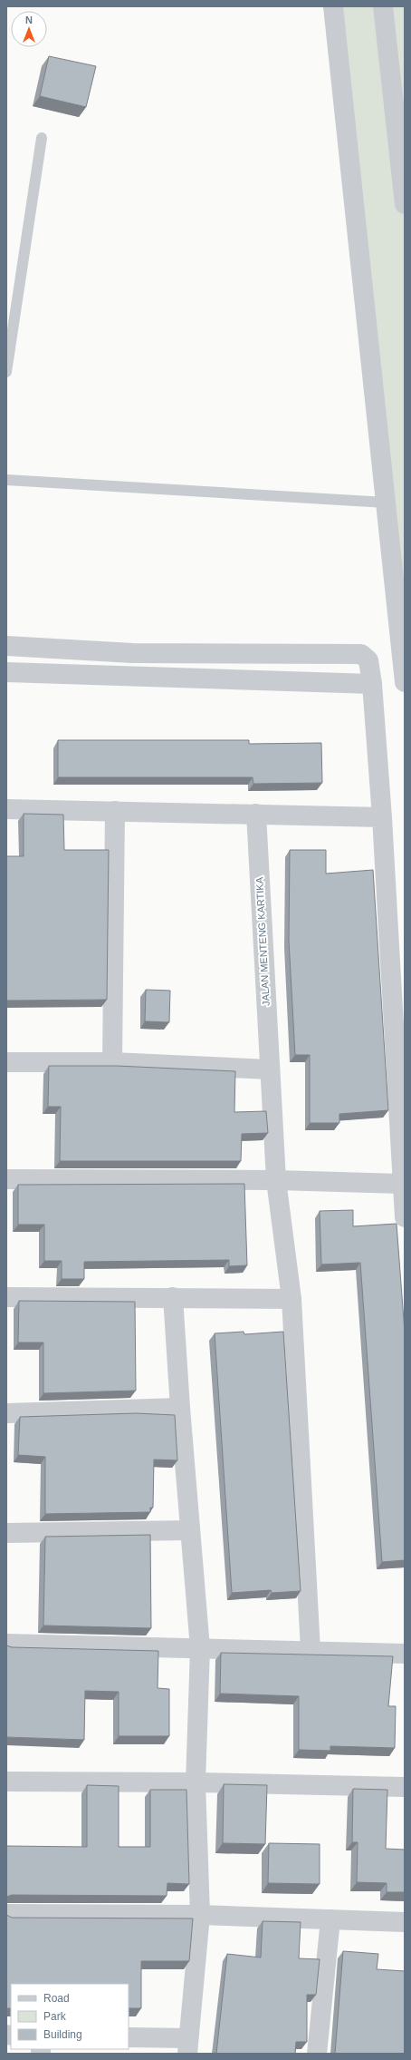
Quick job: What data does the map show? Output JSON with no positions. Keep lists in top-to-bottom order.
{
  "streets": {
    "street": ["JALAN MENTENG KARTIKA"]
  },
  "legend": ["Road", "Park", "Building"],
  "north": "top"
}
